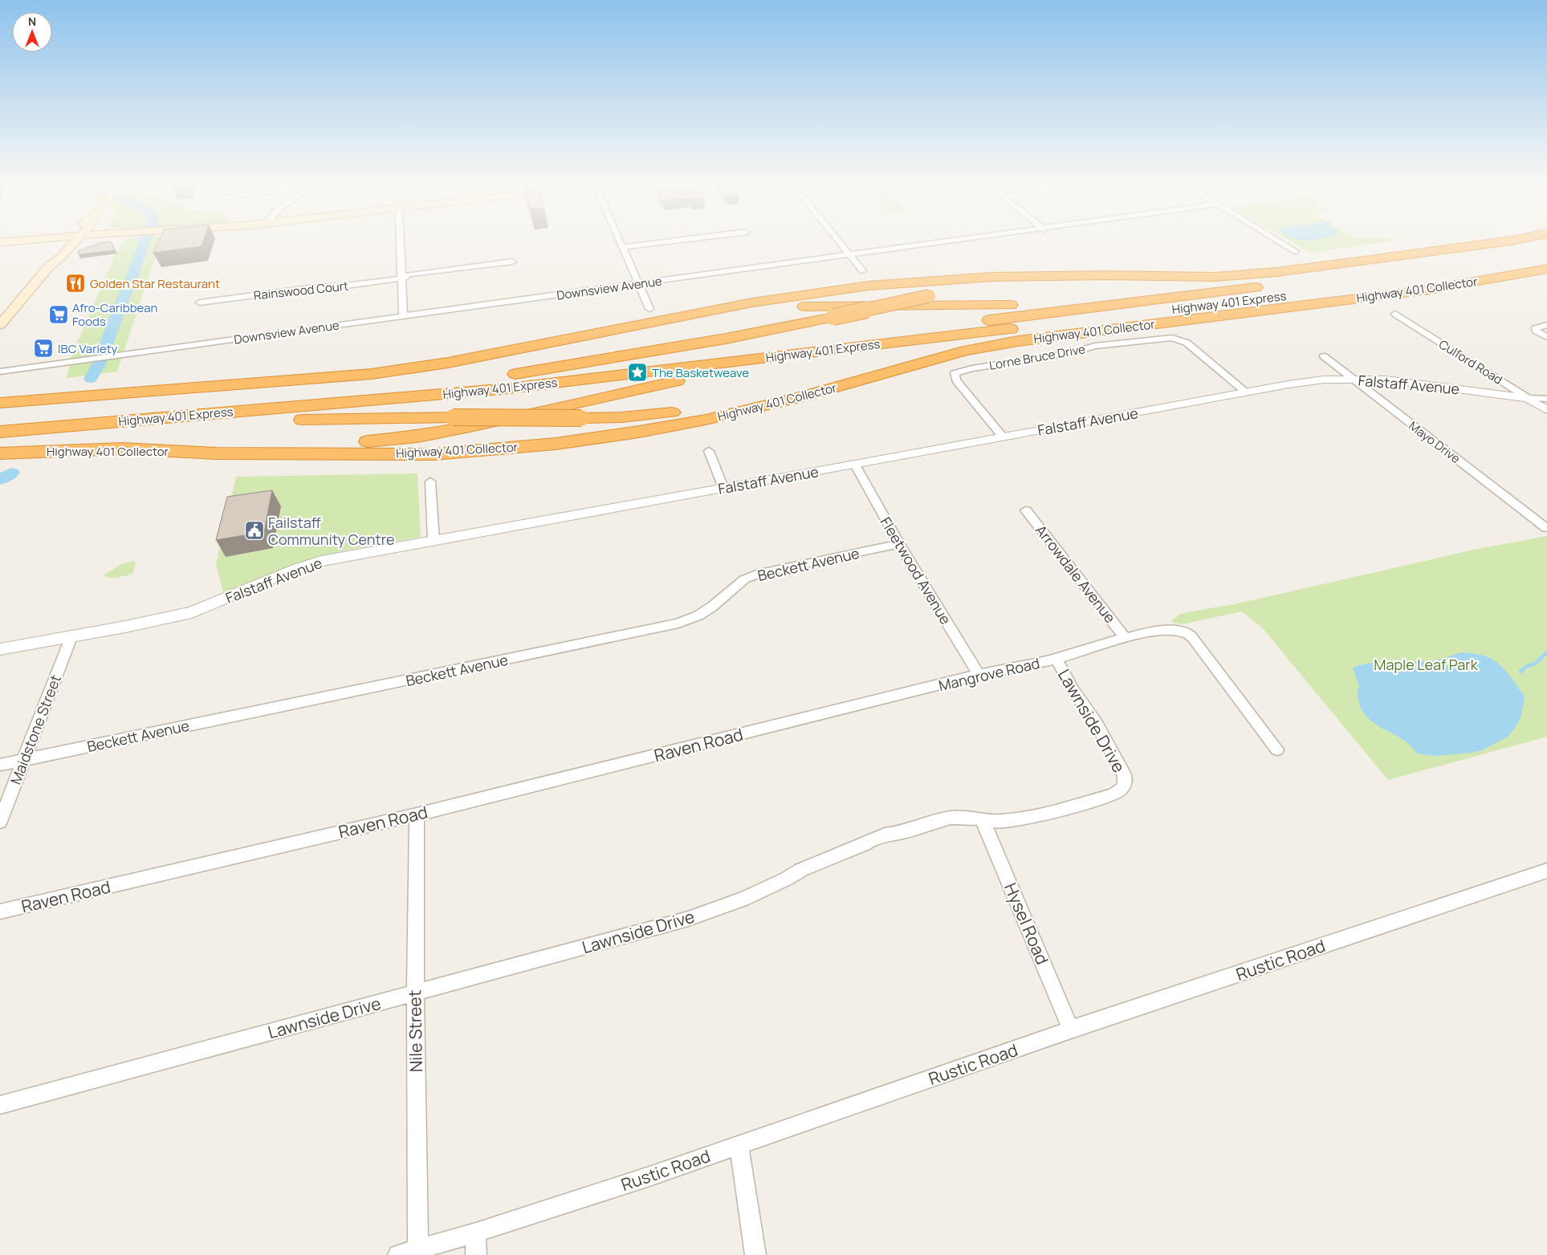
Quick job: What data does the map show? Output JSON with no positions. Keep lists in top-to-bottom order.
{
  "streets": {
    "highway": ["Highway 401 Collector", "Highway 401 Express"],
    "street": [
      "Downsview Avenue",
      "Rainswood Court",
      "Lorne Bruce Drive",
      "Culford Road",
      "Falstaff Avenue",
      "Mayo Drive",
      "Beckett Avenue",
      "Fleetwood Avenue",
      "Arrowdale Avenue",
      "Mangrove Road",
      "Lawnside Drive",
      "Maidstone Street",
      "Raven Road",
      "Hysel Road",
      "Rustic Road",
      "Nile Street"
    ]
  },
  "crossings": [
    ["Lorne Bruce Drive", "Falstaff Avenue"],
    ["Culford Road", "Falstaff Avenue"],
    ["Falstaff Avenue", "Mayo Drive"],
    ["Falstaff Avenue", "Fleetwood Avenue"],
    ["Falstaff Avenue", "Maidstone Street"],
    ["Beckett Avenue", "Fleetwood Avenue"],
    ["Beckett Avenue", "Maidstone Street"],
    ["Fleetwood Avenue", "Mangrove Road"],
    ["Arrowdale Avenue", "Mangrove Road"],
    ["Mangrove Road", "Lawnside Drive"],
    ["Mangrove Road", "Raven Road"],
    ["Lawnside Drive", "Hysel Road"],
    ["Lawnside Drive", "Nile Street"],
    ["Raven Road", "Nile Street"],
    ["Hysel Road", "Rustic Road"],
    ["Rustic Road", "Nile Street"]
  ],
  "parks": ["Maple Leaf Park"],
  "places": {
    "restaurant": ["Golden Star Restaurant"],
    "supermarket": ["Afro-Caribbean Foods", "IBC Variety"],
    "place": ["The Basketweave"],
    "public building": ["Failstaff Community Centre"]
  },
  "north": "top"
}
